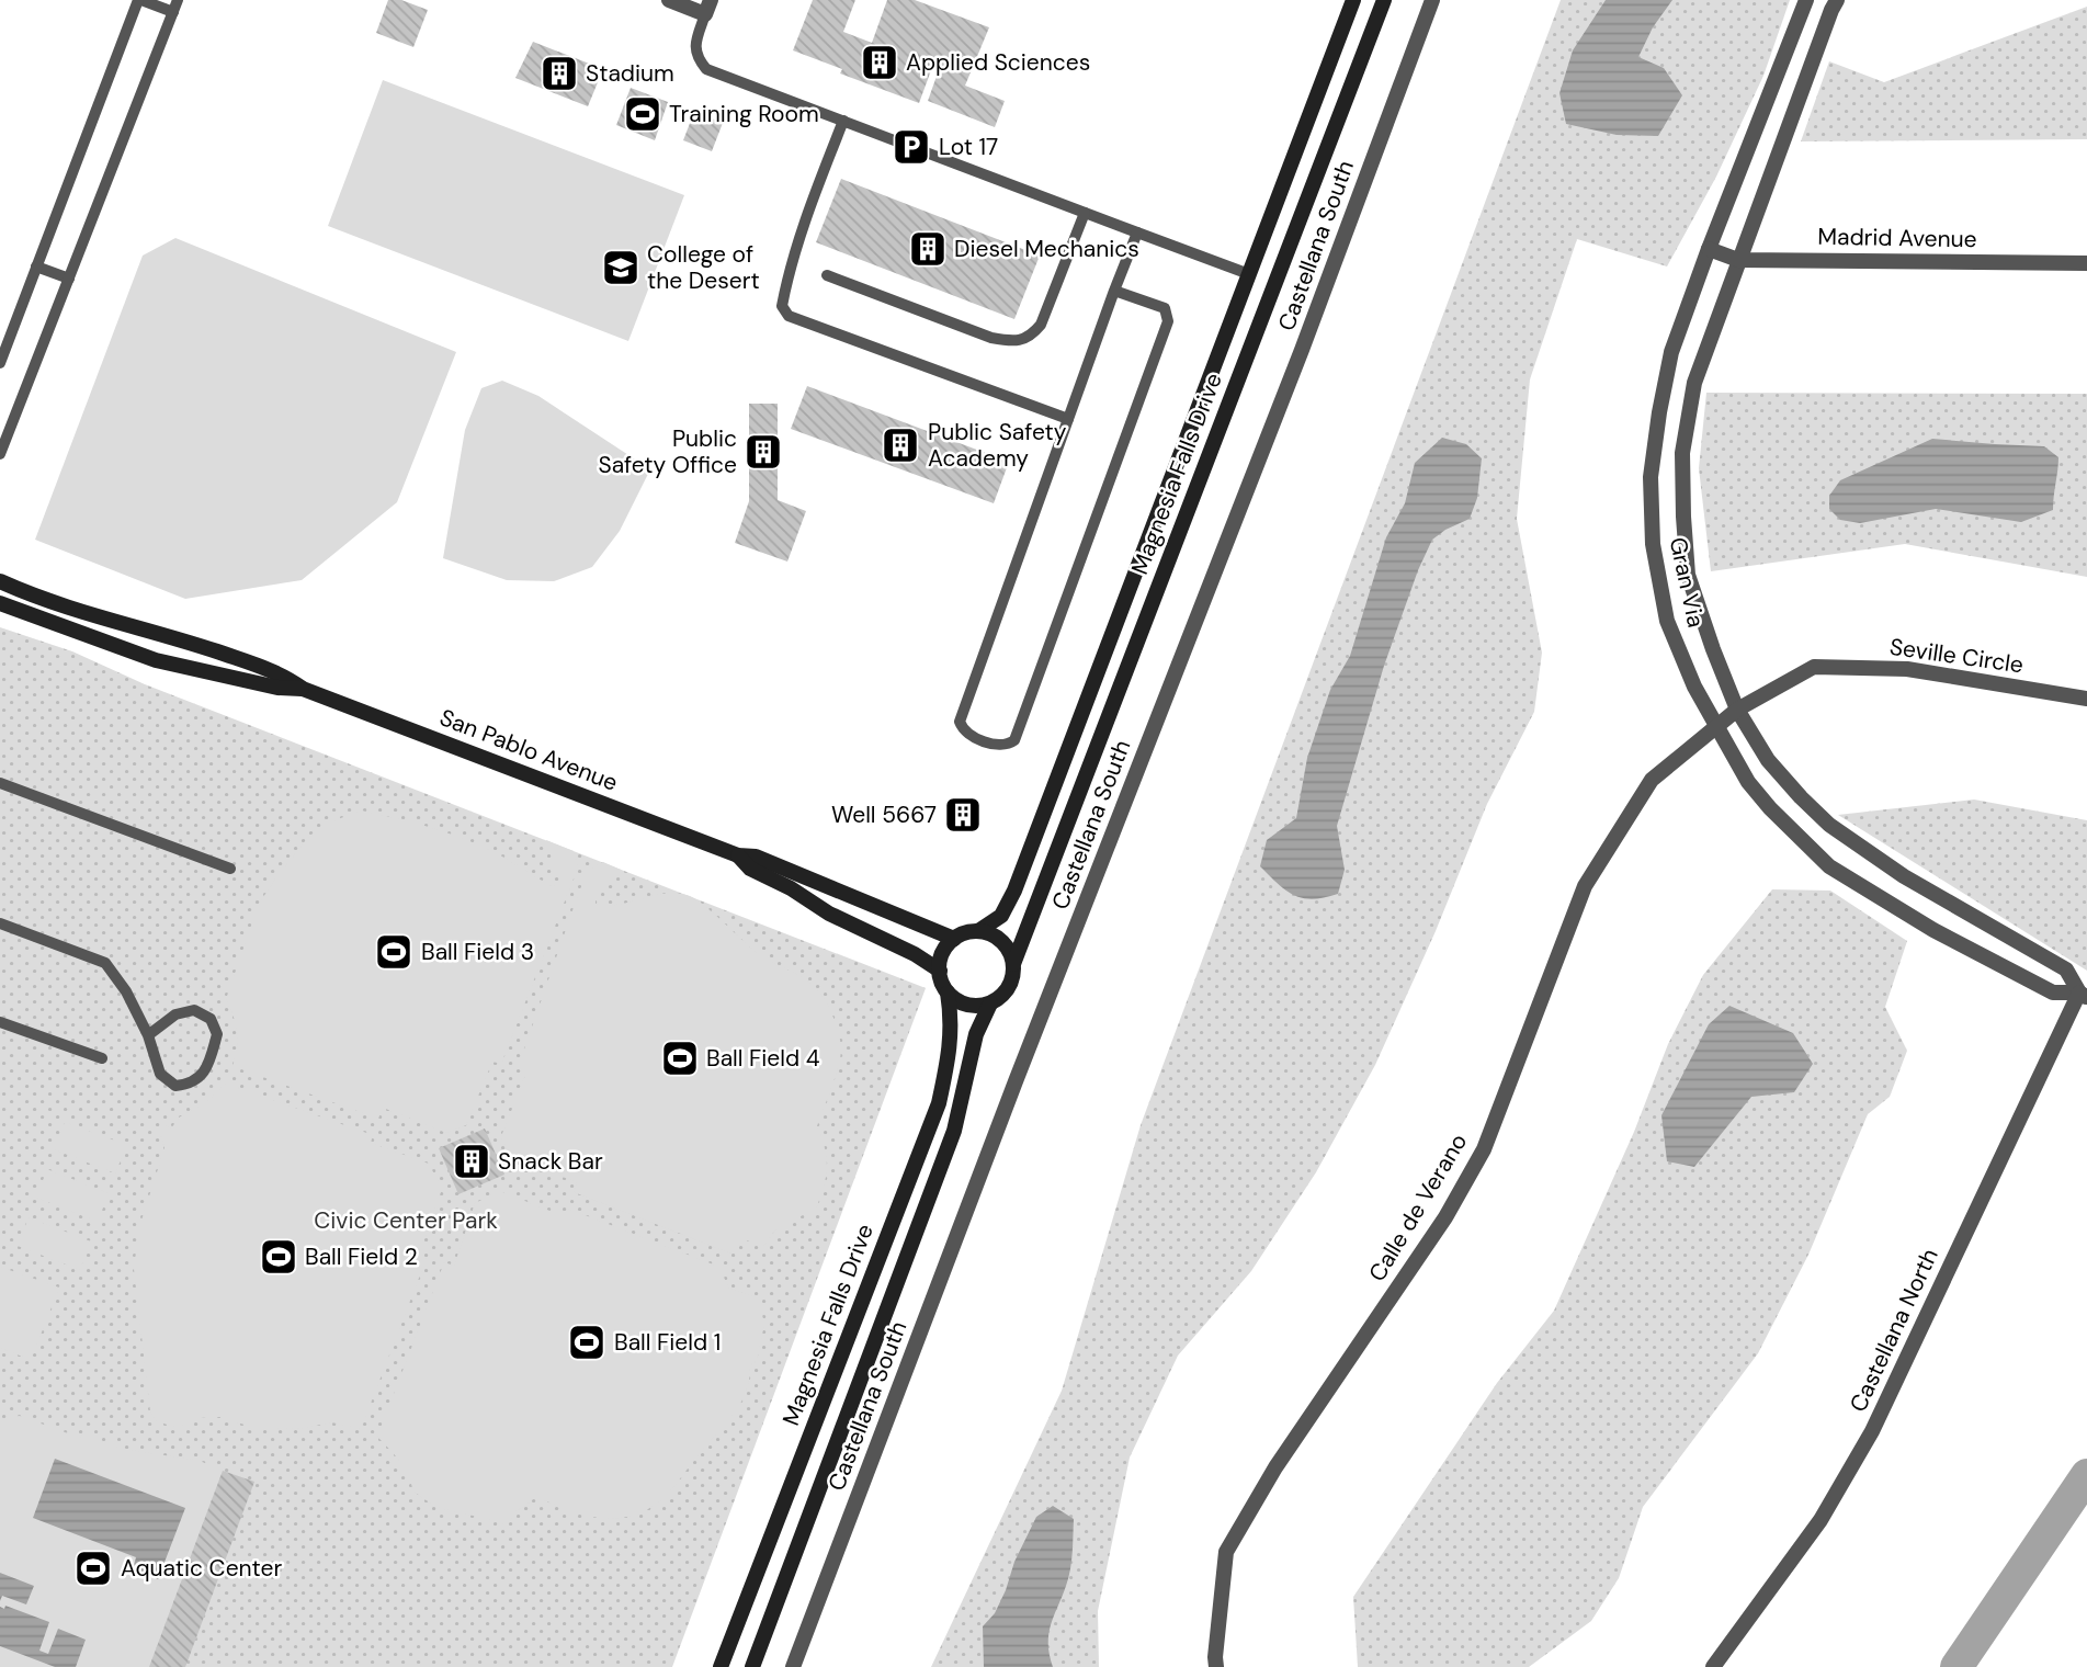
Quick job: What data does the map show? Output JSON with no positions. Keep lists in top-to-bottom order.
{
  "streets": {
    "street": [
      "Madrid Avenue",
      "Castellana South",
      "Magnesia Falls Drive",
      "Gran Via",
      "Seville Circle",
      "San Pablo Avenue",
      "Calle de Verano",
      "Castellana North"
    ]
  },
  "crossings": [
    ["Madrid Avenue", "Gran Via"],
    ["Magnesia Falls Drive", "San Pablo Avenue"],
    ["Gran Via", "Seville Circle"],
    ["Gran Via", "Calle de Verano"],
    ["Gran Via", "Castellana North"],
    ["Seville Circle", "Calle de Verano"]
  ],
  "parks": ["Civic Center Park"],
  "places": {
    "building": [
      "Applied Sciences",
      "Stadium",
      "Diesel Mechanics",
      "Public Safety Academy",
      "Public Safety Office",
      "Well 5667",
      "Snack Bar"
    ],
    "sports": [
      "Training Room",
      "Ball Field 3",
      "Ball Field 4",
      "Ball Field 2",
      "Ball Field 1",
      "Aquatic Center"
    ],
    "parking": ["Lot 17"],
    "school or university": ["College of the Desert"]
  }
}
